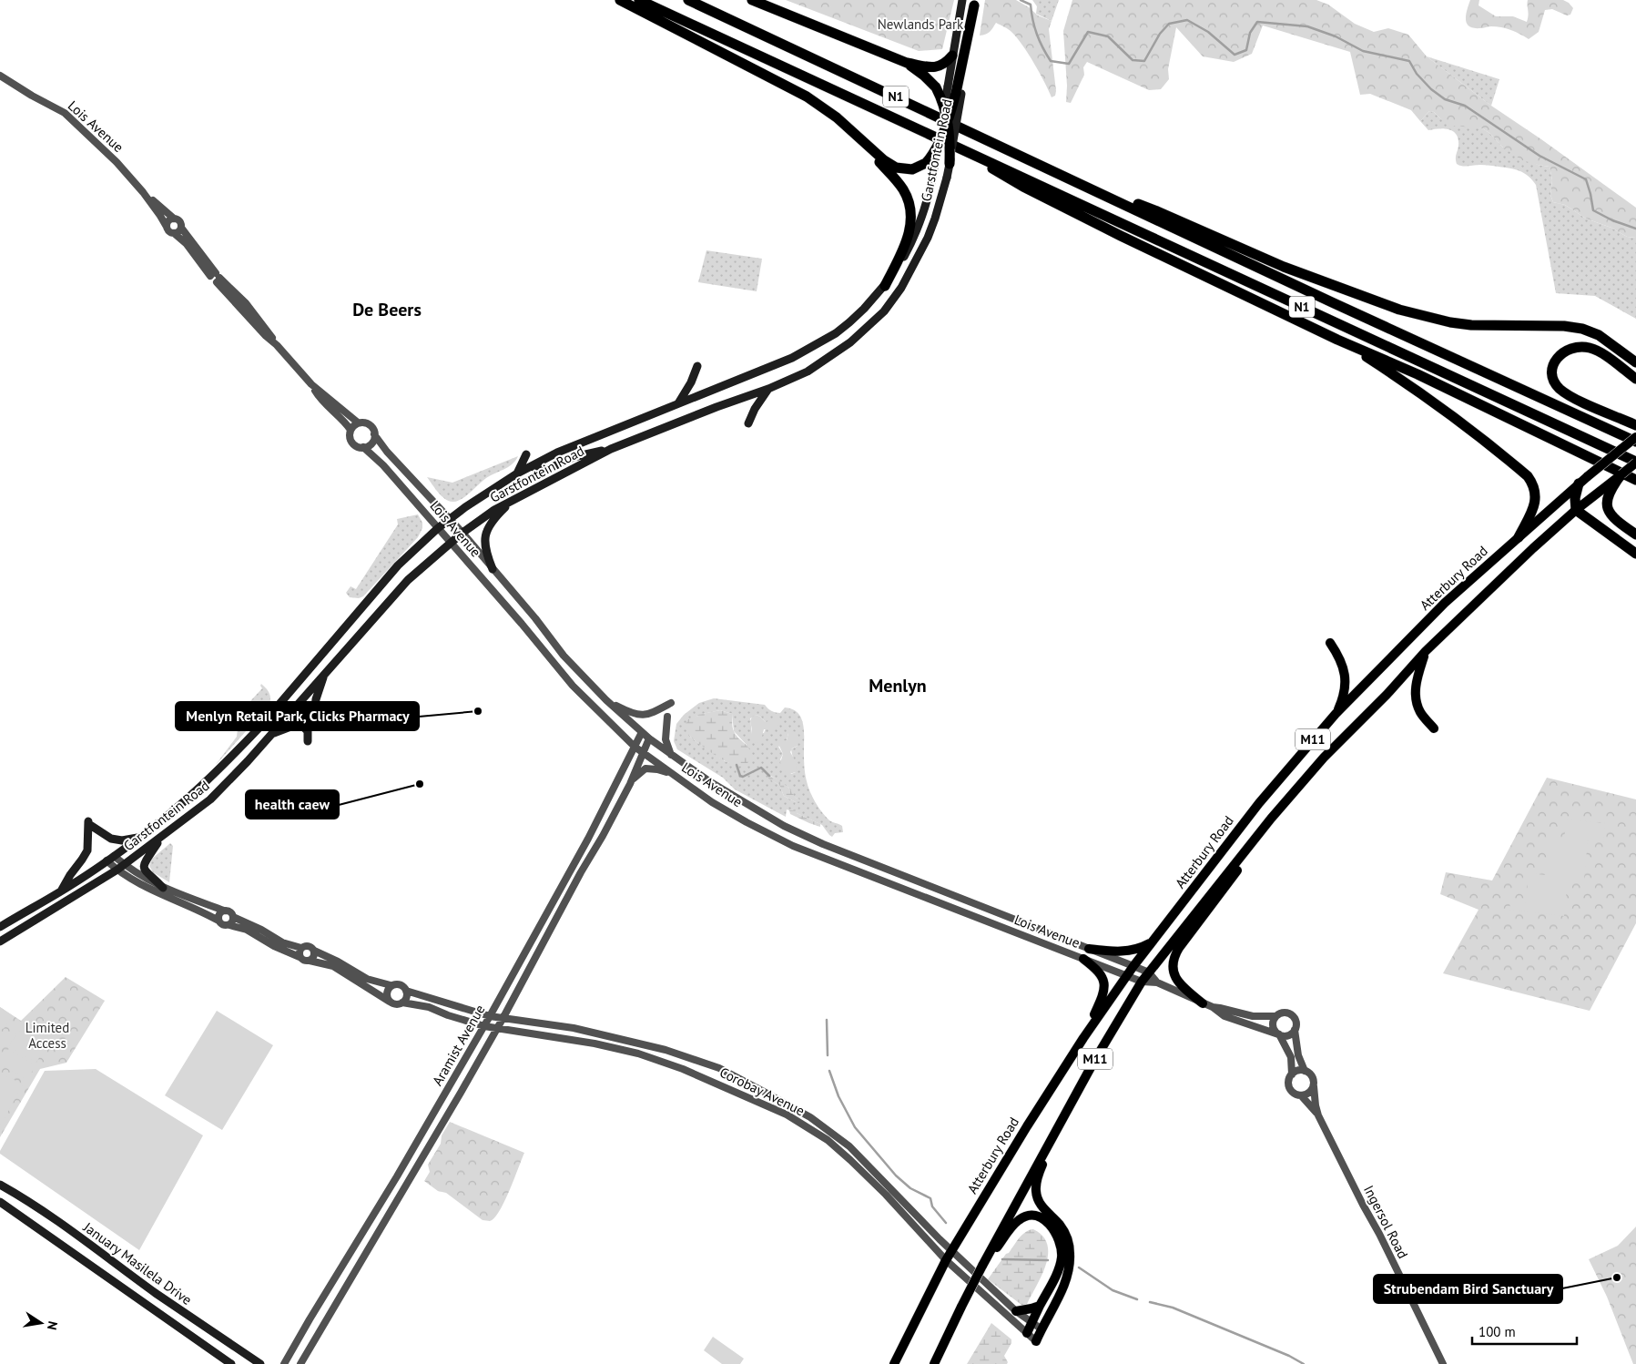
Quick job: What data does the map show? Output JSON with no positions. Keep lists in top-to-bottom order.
{
  "streets": {
    "highway": ["N1"],
    "main road": [
      "Garstfontein Road",
      "Atterbury Road",
      "M11",
      "January Masilela Drive"
    ],
    "street": [
      "Lois Avenue",
      "Aramist Avenue",
      "Corobay Avenue",
      "Ingersol Road"
    ]
  },
  "crossings": [
    ["Lois Avenue", "Garstfontein Road"],
    ["Lois Avenue", "Atterbury Road"],
    ["Lois Avenue", "M11"],
    ["Lois Avenue", "Aramist Avenue"],
    ["Lois Avenue", "Ingersol Road"],
    ["Garstfontein Road", "Corobay Avenue"],
    ["Atterbury Road", "Corobay Avenue"],
    ["Aramist Avenue", "Corobay Avenue"]
  ],
  "districts": ["De Beers", "Menlyn"],
  "parks": ["Newlands Park", "Limited Access"],
  "places": ["Menlyn Retail Park, Clicks Pharmacy", "health caew", "Strubendam Bird Sanctuary"],
  "scale_bar": "100 m",
  "north": "right"
}
